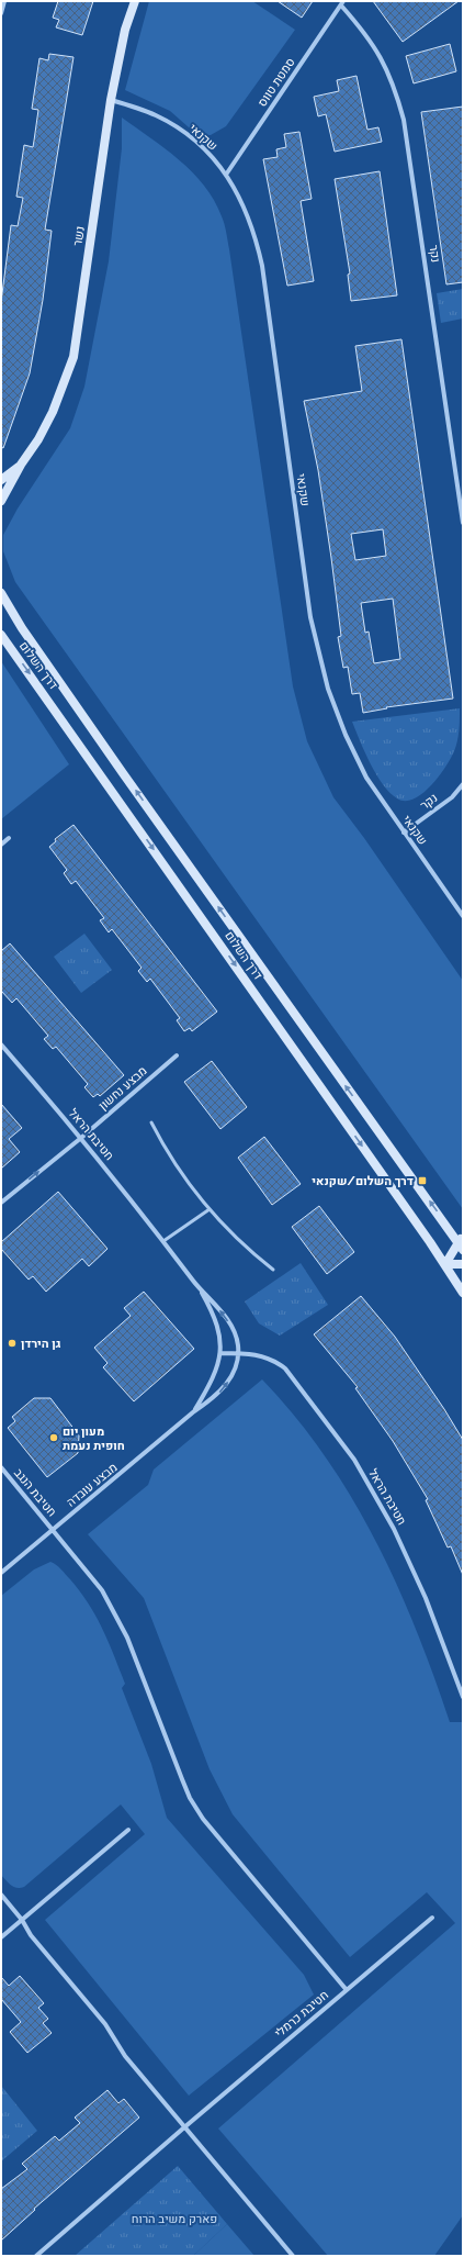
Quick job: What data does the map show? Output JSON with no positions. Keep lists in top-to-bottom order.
{
  "streets": {
    "street": [
      "סמטת טווס",
      "שקנאי",
      "נשר",
      "נקר",
      "דרך השלום",
      "מבצע נחשון",
      "חטיבת הראל",
      "מבצע עובדה",
      "חטיבת הנגב",
      "חטיבת כרמלי"
    ]
  },
  "crossings": [
    ["סמטת טווס", "שקנאי"],
    ["סמטת טווס", "נקר"],
    ["שקנאי", "נשר"],
    ["שקנאי", "נקר"],
    ["מבצע נחשון", "חטיבת הראל"],
    ["חטיבת הראל", "מבצע עובדה"],
    ["מבצע עובדה", "חטיבת הנגב"],
    ["חטיבת הנגב", "חטיבת כרמלי"]
  ],
  "one_way": ["מבצע נחשון"],
  "parks": ["פארק משיב הרוח"],
  "places": {
    "transit": ["דרך השלום/שקנאי"],
    "other": ["גן הירדן", "מעון יום חופית נעמת"]
  }
}
